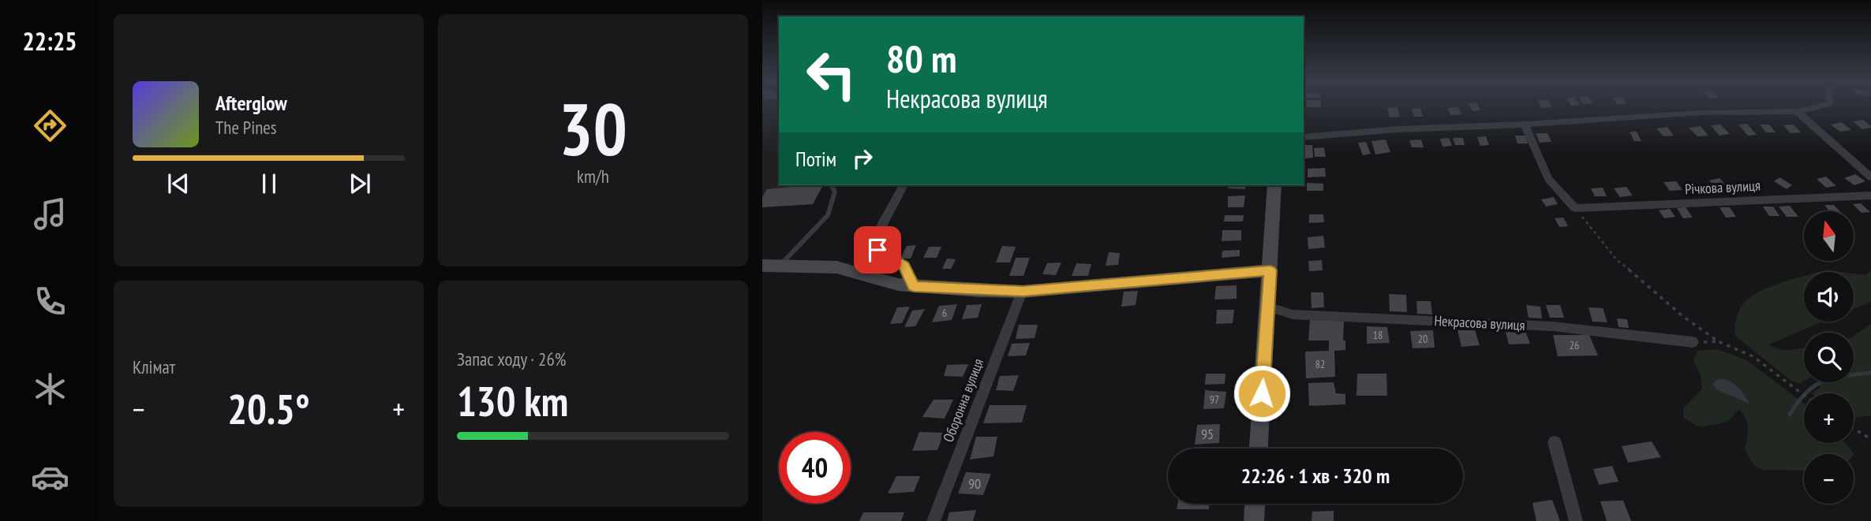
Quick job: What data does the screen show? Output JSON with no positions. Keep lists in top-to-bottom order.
{
  "streets": {
    "street": ["Річкова вулиця", "Некрасова вулиця", "Оборонна вулиця"]
  },
  "house_numbers": [
    "6",
    "18",
    "20",
    "26",
    "82",
    "97",
    "95",
    "90"
  ],
  "north": "top",
  "page": {
    "tabs": "22:25",
    "tile": [
      ["30", "km/h"],
      "Клімат",
      ["Запас ходу · 26%", "130 km"]
    ],
    "turn": ["80 m", "Некрасова вулиця"],
    "song": ["Afterglow", "The Pines"],
    "then": "Потім",
    "map_buttons": ["+", "−"],
    "heat": ["−", "20.5°", "+"],
    "limit": "40",
    "trip": "22:26 · 1 хв · 320 m"
  }
}
